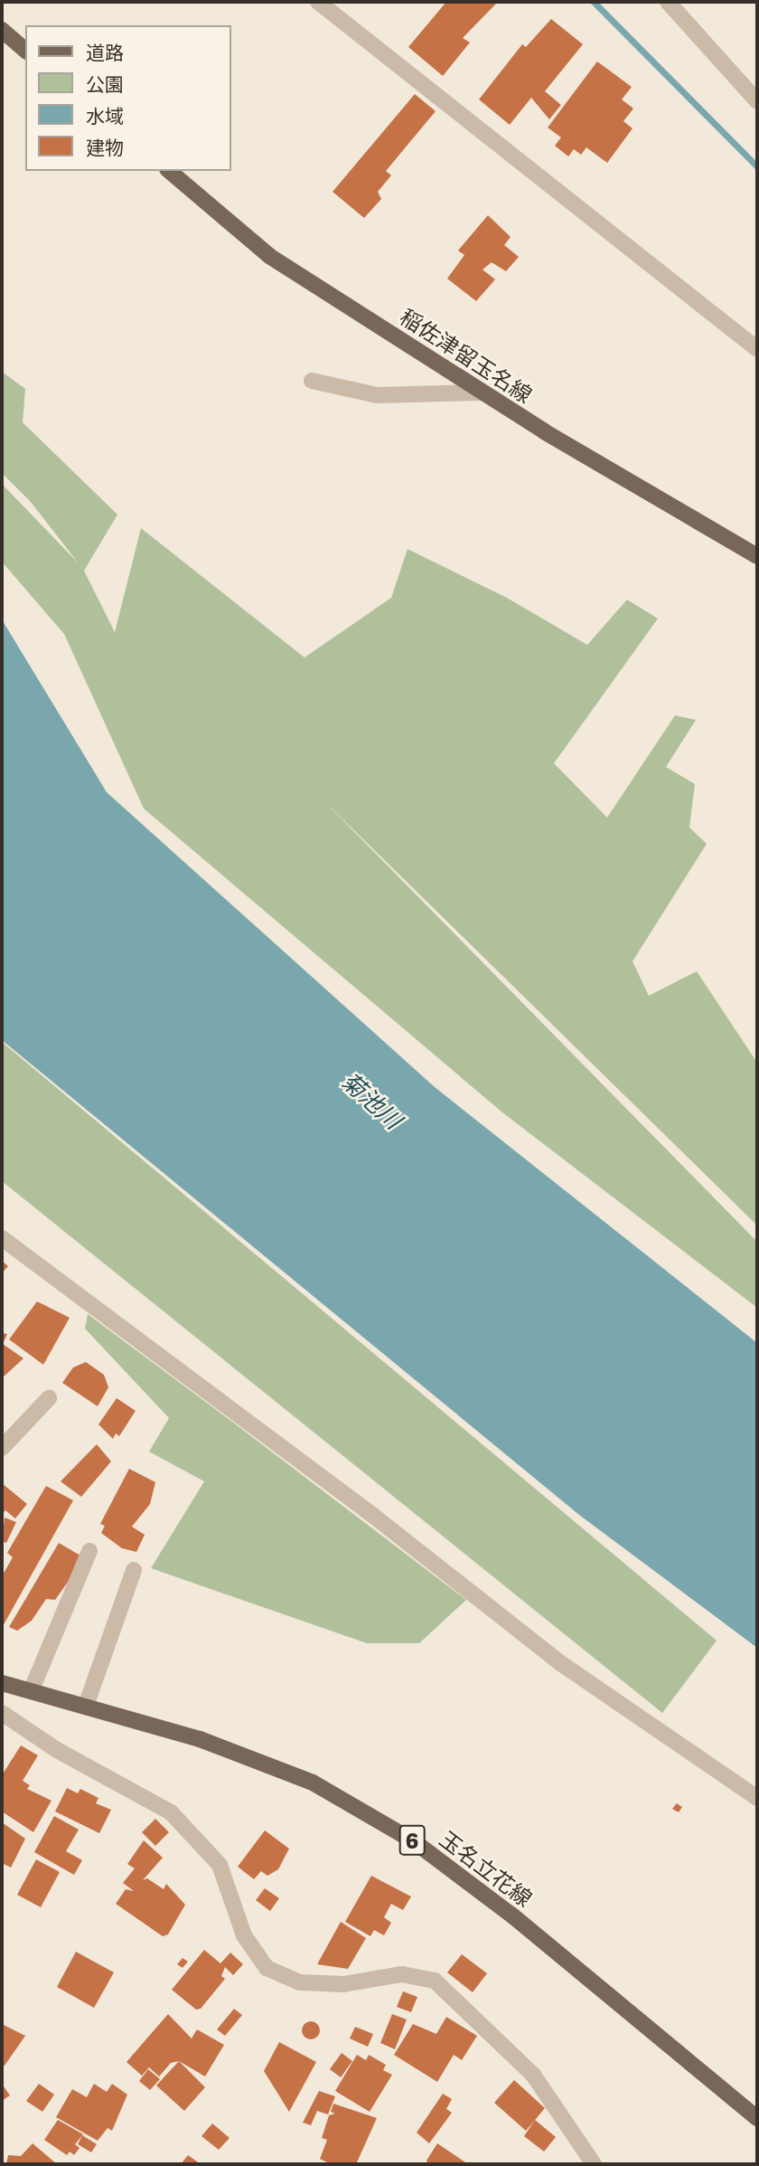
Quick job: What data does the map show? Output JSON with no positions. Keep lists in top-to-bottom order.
{
  "streets": {
    "main road": ["稲佐津留玉名線", "6", "玉名立花線"]
  },
  "water": ["菊池川"],
  "legend": [
    "道路",
    "公園",
    "水域",
    "建物"
  ]
}
